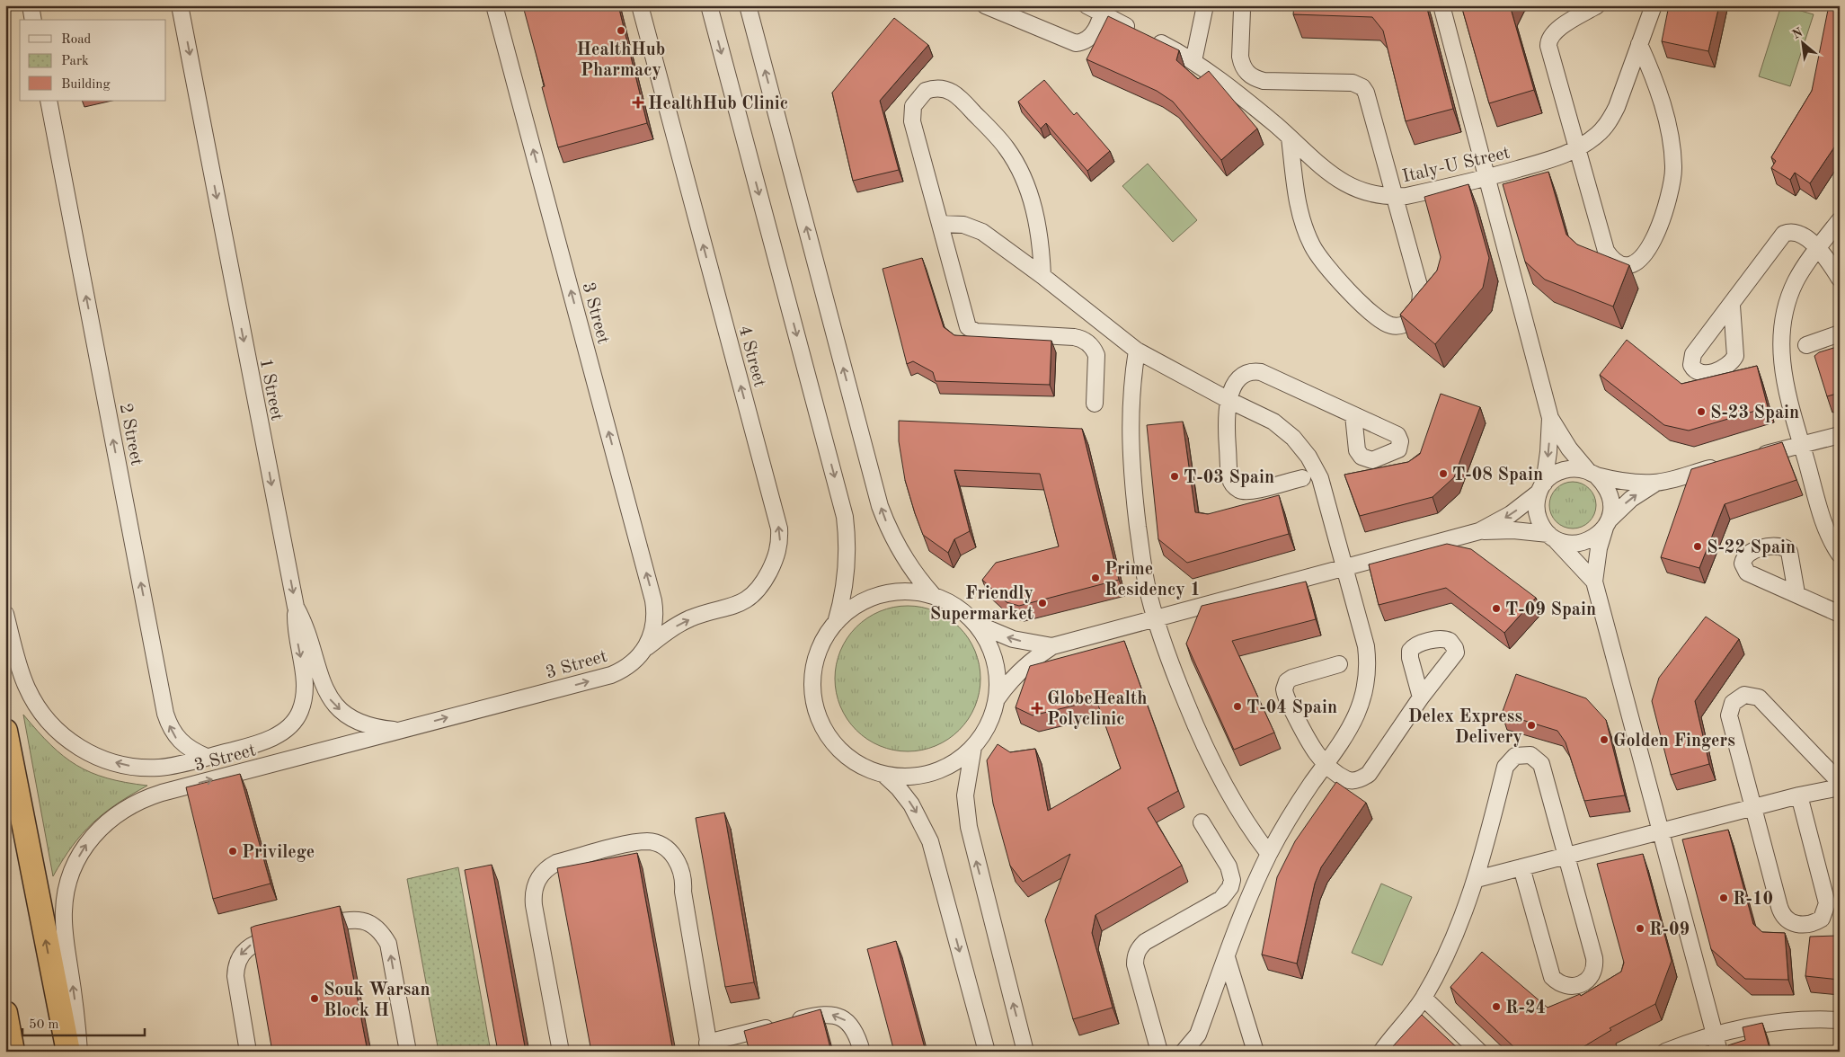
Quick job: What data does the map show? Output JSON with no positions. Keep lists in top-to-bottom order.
{
  "streets": {
    "street": [
      "Italy-U Street",
      "3 Street",
      "4 Street",
      "1 Street",
      "2 Street"
    ]
  },
  "crossings": [
    ["3 Street", "4 Street"],
    ["3 Street", "1 Street"]
  ],
  "one_way": ["1 Street", "2 Street"],
  "places": {
    "other": [
      "HealthHub Pharmacy",
      "S-23 Spain",
      "T-08 Spain",
      "T-03 Spain",
      "S-22 Spain",
      "Prime Residency 1",
      "Friendly Supermarket",
      "T-09 Spain",
      "T-04 Spain",
      "Delex Express Delivery",
      "Golden Fingers",
      "Privilege",
      "R-10",
      "R-09",
      "Souk Warsan Block H",
      "R-24"
    ],
    "health": ["HealthHub Clinic", "GlobeHealth Polyclinic"]
  },
  "legend": ["Road", "Park", "Building"],
  "scale_bar": "50 m",
  "north": "top left"
}
